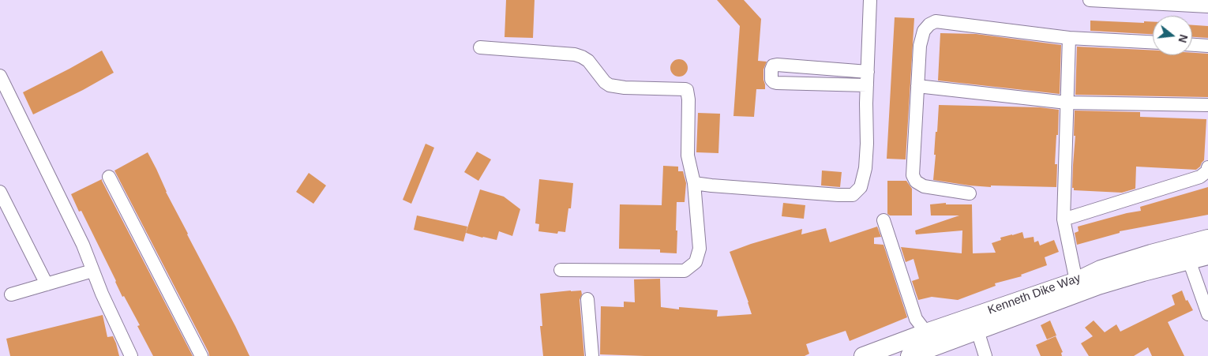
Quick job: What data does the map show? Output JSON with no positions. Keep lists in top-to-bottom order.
{
  "streets": {
    "highway": ["Kenneth Dike Way"]
  },
  "north": "right"
}
